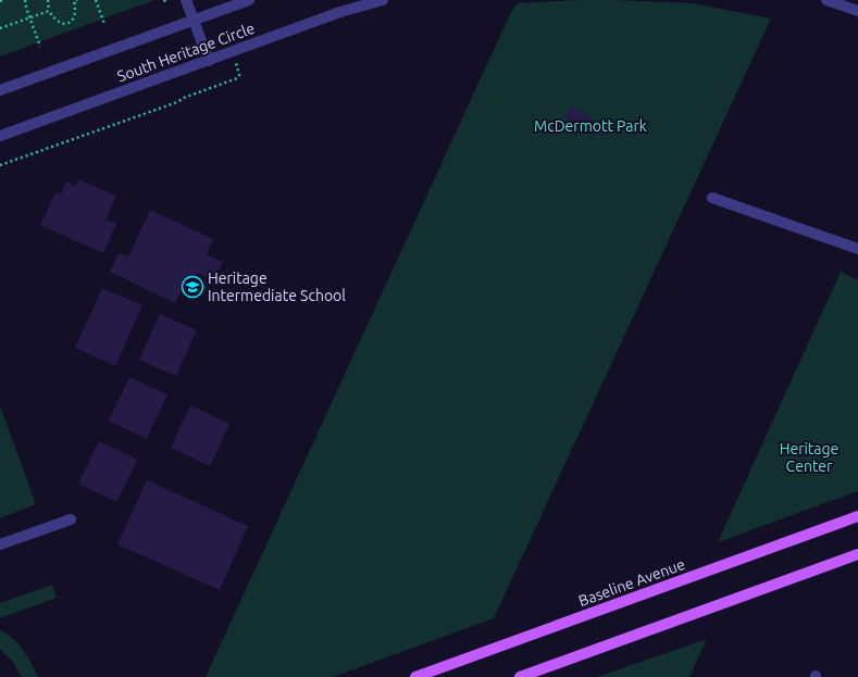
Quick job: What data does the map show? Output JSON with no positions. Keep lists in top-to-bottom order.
{
  "streets": {
    "main road": ["Baseline Avenue"],
    "street": ["South Heritage Circle"]
  },
  "parks": ["McDermott Park", "Heritage Center"],
  "places": {
    "school or university": ["Heritage Intermediate School"]
  }
}
